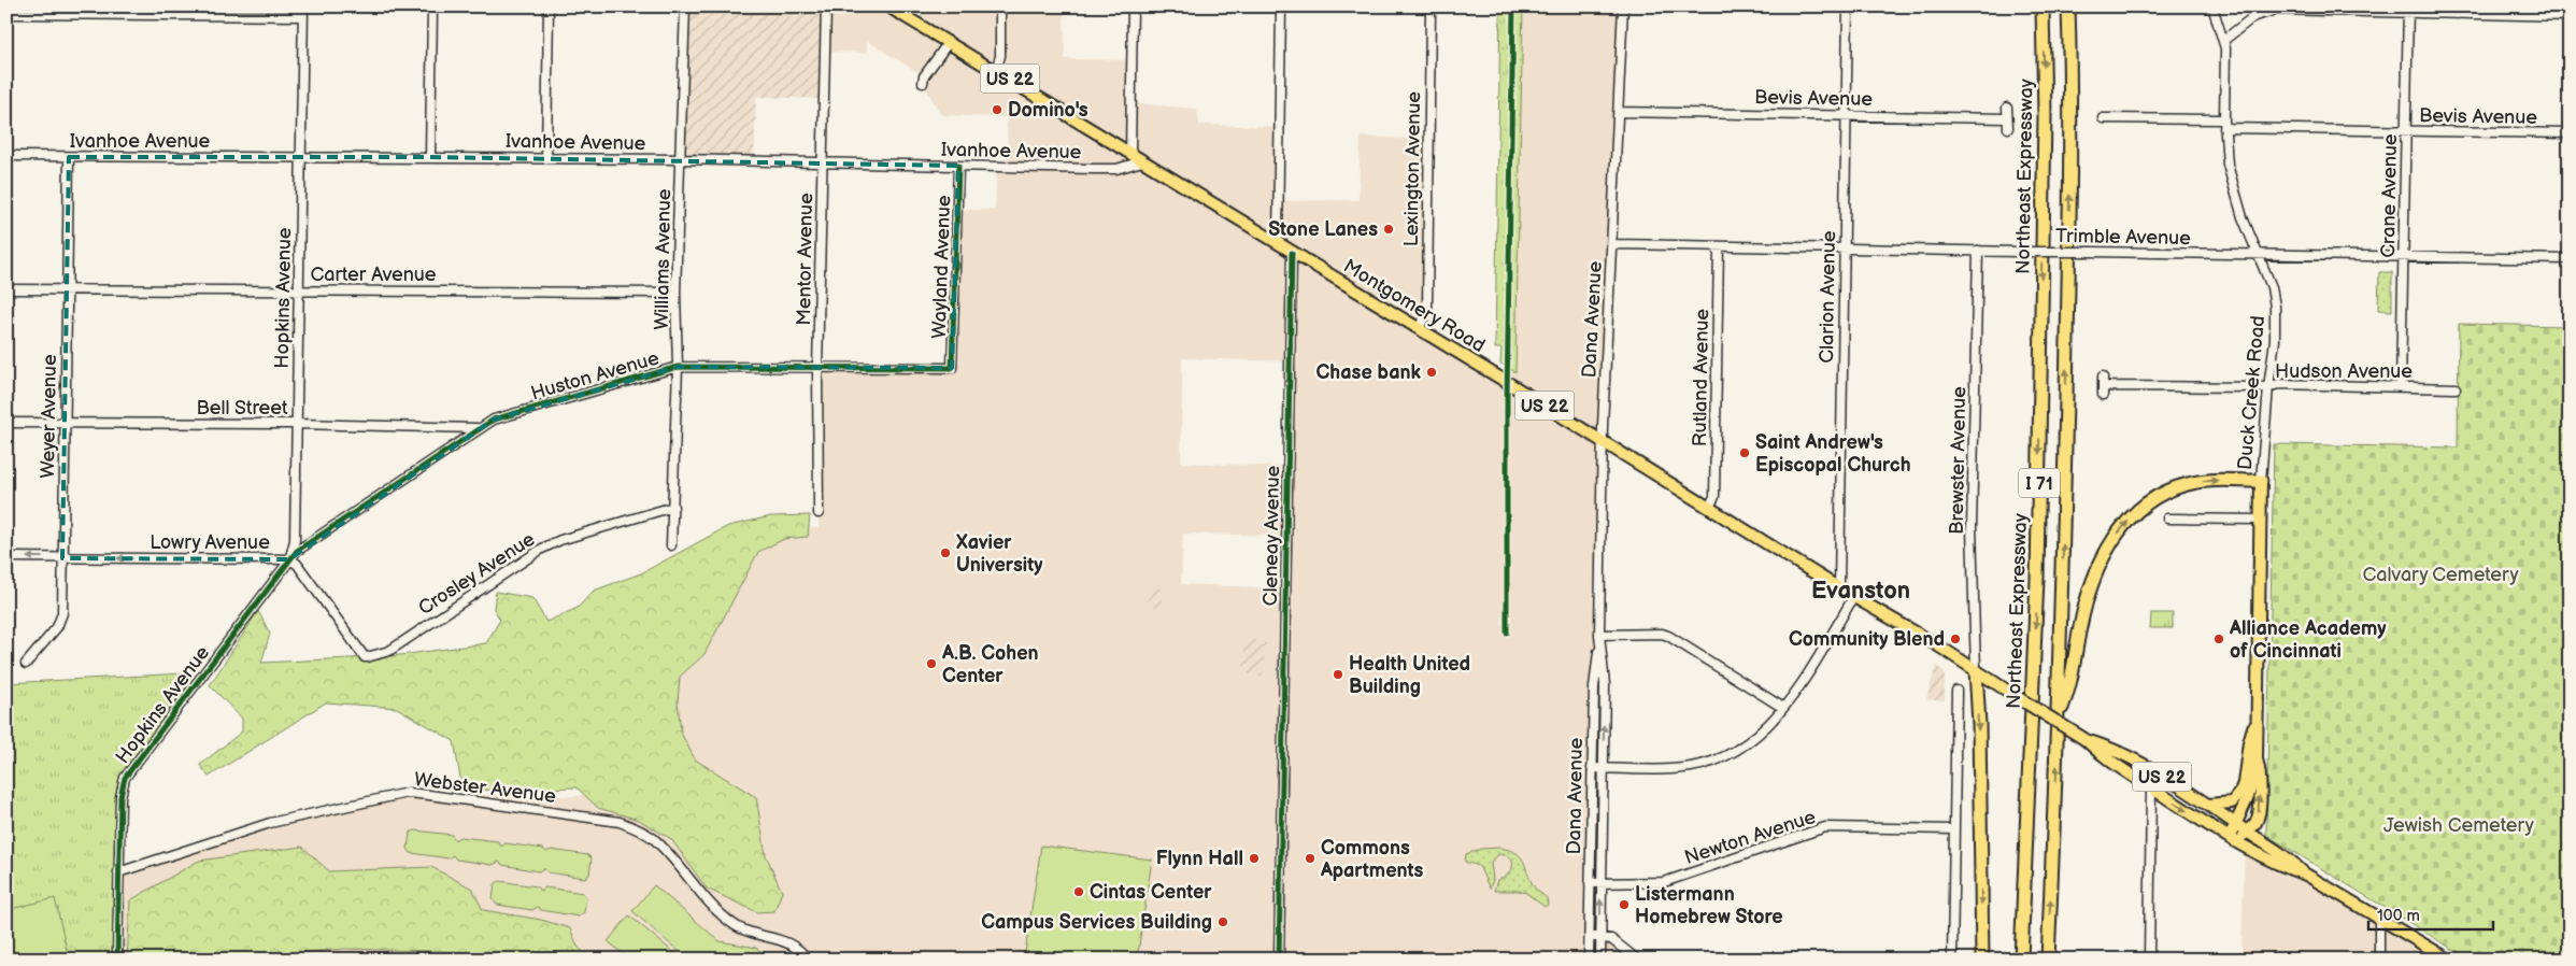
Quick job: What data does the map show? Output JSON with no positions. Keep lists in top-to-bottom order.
{
  "streets": {
    "highway": ["Northeast Expressway", "I 71"],
    "main road": ["US 22", "Montgomery Road", "Duck Creek Road"],
    "street": [
      "Bevis Avenue",
      "Ivanhoe Avenue",
      "Lexington Avenue",
      "Crane Avenue",
      "Trimble Avenue",
      "Williams Avenue",
      "Mentor Avenue",
      "Wayland Avenue",
      "Carter Avenue",
      "Clarion Avenue",
      "Hopkins Avenue",
      "Dana Avenue",
      "Hudson Avenue",
      "Huston Avenue",
      "Rutland Avenue",
      "Bell Street",
      "Weyer Avenue",
      "Brewster Avenue",
      "Cleneay Avenue",
      "Lowry Avenue",
      "Crosley Avenue",
      "Webster Avenue",
      "Newton Avenue"
    ]
  },
  "crossings": [
    ["Bevis Avenue", "Crane Avenue"],
    ["Bevis Avenue", "Clarion Avenue"],
    ["Bevis Avenue", "Dana Avenue"],
    ["Bevis Avenue", "Duck Creek Road"],
    ["Ivanhoe Avenue", "Williams Avenue"],
    ["Ivanhoe Avenue", "Mentor Avenue"],
    ["Ivanhoe Avenue", "Wayland Avenue"],
    ["Ivanhoe Avenue", "Hopkins Avenue"],
    ["Ivanhoe Avenue", "Montgomery Road"],
    ["Ivanhoe Avenue", "Weyer Avenue"],
    ["Lexington Avenue", "Montgomery Road"],
    ["Crane Avenue", "Trimble Avenue"],
    ["Crane Avenue", "Hudson Avenue"],
    ["Trimble Avenue", "Clarion Avenue"],
    ["Trimble Avenue", "Dana Avenue"],
    ["Trimble Avenue", "Rutland Avenue"],
    ["Trimble Avenue", "Duck Creek Road"],
    ["Trimble Avenue", "Brewster Avenue"],
    ["Williams Avenue", "Carter Avenue"],
    ["Williams Avenue", "Huston Avenue"],
    ["Williams Avenue", "Crosley Avenue"],
    ["Mentor Avenue", "Huston Avenue"],
    ["Wayland Avenue", "Huston Avenue"],
    ["Carter Avenue", "Hopkins Avenue"],
    ["Carter Avenue", "Weyer Avenue"],
    ["Clarion Avenue", "Montgomery Road"],
    ["Hopkins Avenue", "Huston Avenue"],
    ["Hopkins Avenue", "Bell Street"],
    ["Hopkins Avenue", "Lowry Avenue"],
    ["Hopkins Avenue", "Webster Avenue"],
    ["Montgomery Road", "Dana Avenue"],
    ["Montgomery Road", "Rutland Avenue"],
    ["Montgomery Road", "Duck Creek Road"],
    ["Montgomery Road", "Brewster Avenue"],
    ["Montgomery Road", "Cleneay Avenue"],
    ["Dana Avenue", "Newton Avenue"],
    ["Hudson Avenue", "Duck Creek Road"],
    ["Huston Avenue", "Bell Street"],
    ["Huston Avenue", "Lowry Avenue"],
    ["Bell Street", "Weyer Avenue"],
    ["Weyer Avenue", "Lowry Avenue"],
    ["Lowry Avenue", "Crosley Avenue"]
  ],
  "one_way": ["Lowry Avenue"],
  "districts": ["Evanston"],
  "parks": ["Calvary Cemetery", "Jewish Cemetery"],
  "places": [
    "Domino's",
    "Stone Lanes",
    "Chase bank",
    "Saint Andrew's Episcopal Church",
    "Xavier University",
    "Community Blend",
    "Alliance Academy of Cincinnati",
    "A.B. Cohen Center",
    "Health United Building",
    "Flynn Hall",
    "Commons Apartments",
    "Cintas Center",
    "Listermann Homebrew Store",
    "Campus Services Building"
  ],
  "scale_bar": "100 m"
}
